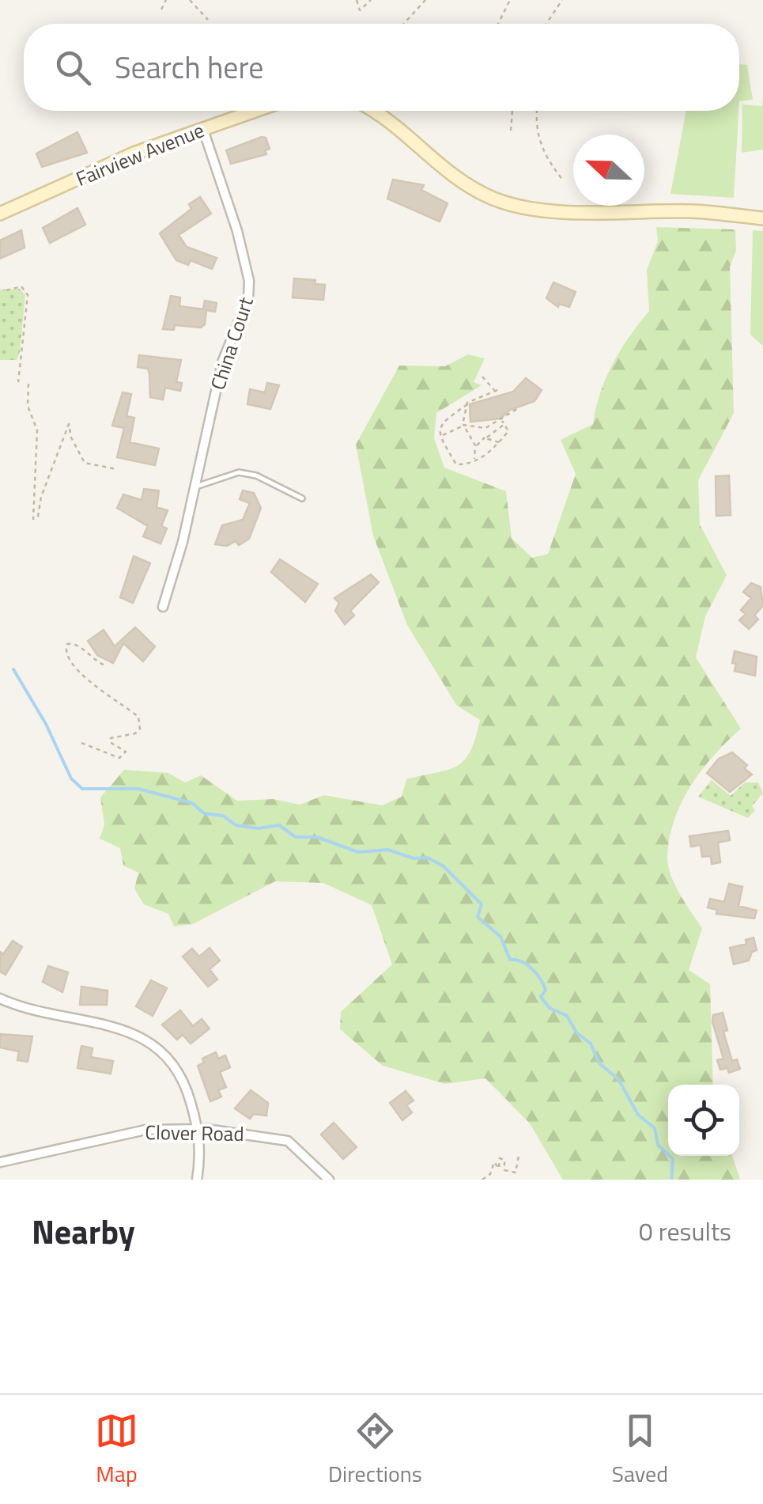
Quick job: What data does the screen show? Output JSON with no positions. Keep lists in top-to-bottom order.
{
  "streets": {
    "main road": ["Fairview Avenue"],
    "street": ["China Court", "Clover Road"]
  },
  "crossings": [
    ["Fairview Avenue", "China Court"]
  ],
  "north": "left",
  "page": {
    "search": "Search here",
    "heading": ["Nearby", "0 results"],
    "nav": ["Map", "Directions", "Saved"]
  }
}
